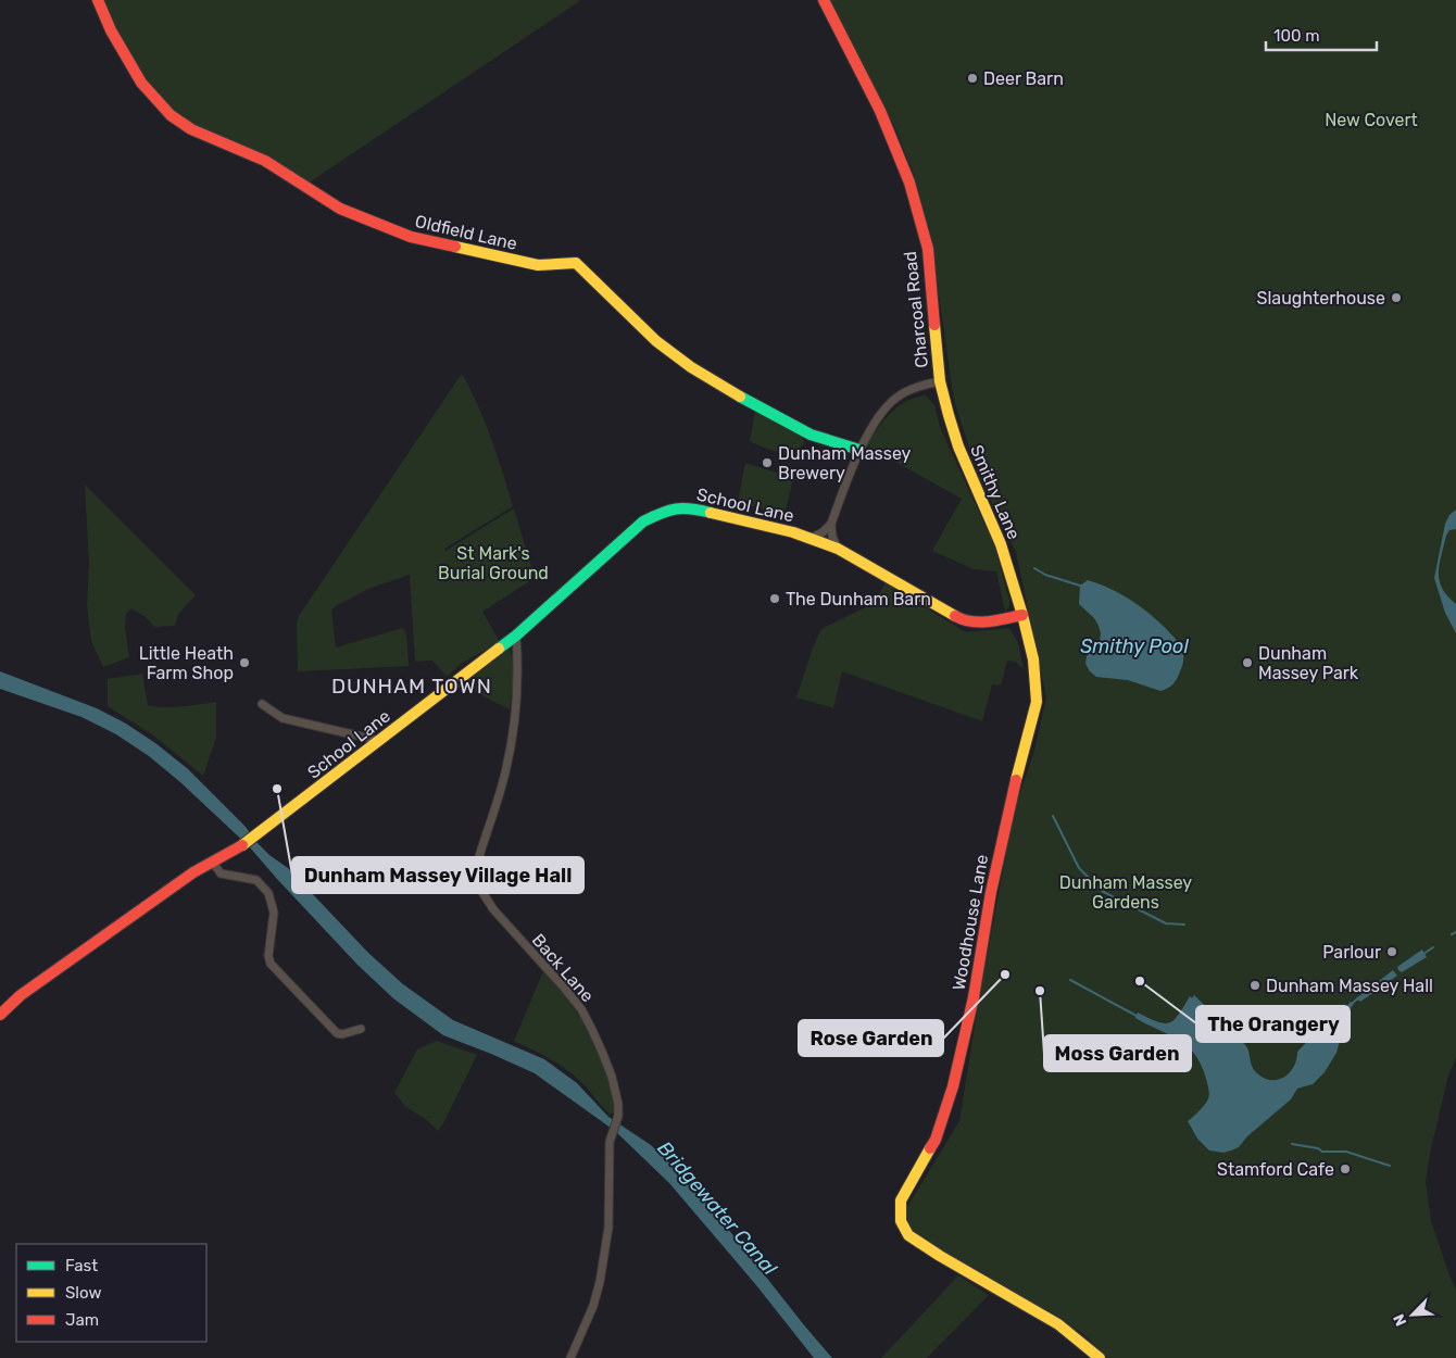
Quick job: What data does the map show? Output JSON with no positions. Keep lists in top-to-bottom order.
{
  "streets": {
    "street": [
      "Oldfield Lane",
      "Charcoal Road",
      "Smithy Lane",
      "School Lane",
      "Woodhouse Lane",
      "Back Lane"
    ]
  },
  "crossings": [
    ["Oldfield Lane", "Charcoal Road"],
    ["Charcoal Road", "Smithy Lane"],
    ["Smithy Lane", "Woodhouse Lane"],
    ["School Lane", "Back Lane"]
  ],
  "districts": ["DUNHAM TOWN"],
  "water": ["Smithy Pool", "Bridgewater Canal"],
  "parks": ["New Covert", "St Mark's Burial Ground", "Dunham Massey Gardens"],
  "places": [
    "Deer Barn",
    "Slaughterhouse",
    "Dunham Massey Brewery",
    "The Dunham Barn",
    "Little Heath Farm Shop",
    "Dunham Massey Park",
    "Dunham Massey Village Hall",
    "Parlour",
    "Rose Garden",
    "The Orangery",
    "Dunham Massey Hall",
    "Moss Garden",
    "Stamford Cafe"
  ],
  "legend": ["Fast", "Slow", "Jam"],
  "scale_bar": "100 m",
  "north": "bottom left"
}
